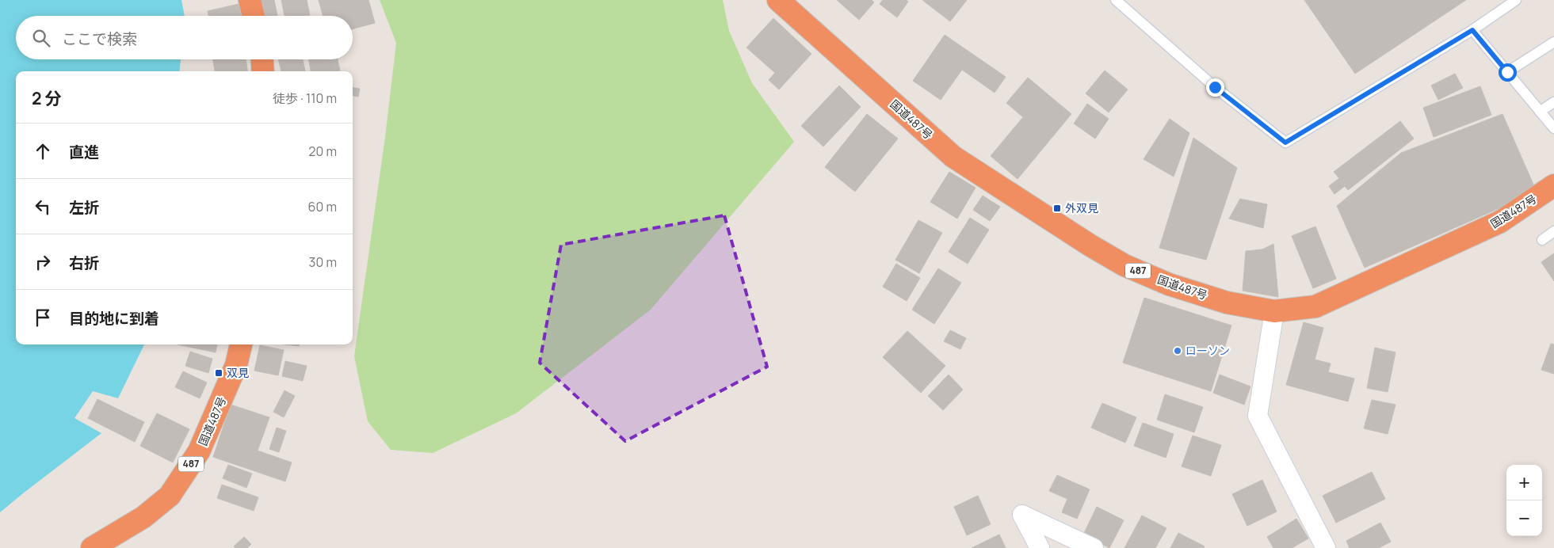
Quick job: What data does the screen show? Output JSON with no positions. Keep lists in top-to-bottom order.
{
  "streets": {
    "highway": ["国道487号", "487"]
  },
  "places": {
    "transit": ["外双見", "双見"],
    "other": ["ローソン"]
  },
  "page": {
    "search": "ここで検索",
    "heading": ["2 分", "徒歩 · 110 m"],
    "list": [
      ["直進", "20 m"],
      ["左折", "60 m"],
      ["右折", "30 m"],
      "目的地に到着"
    ],
    "map_buttons": ["+", "−"]
  }
}
